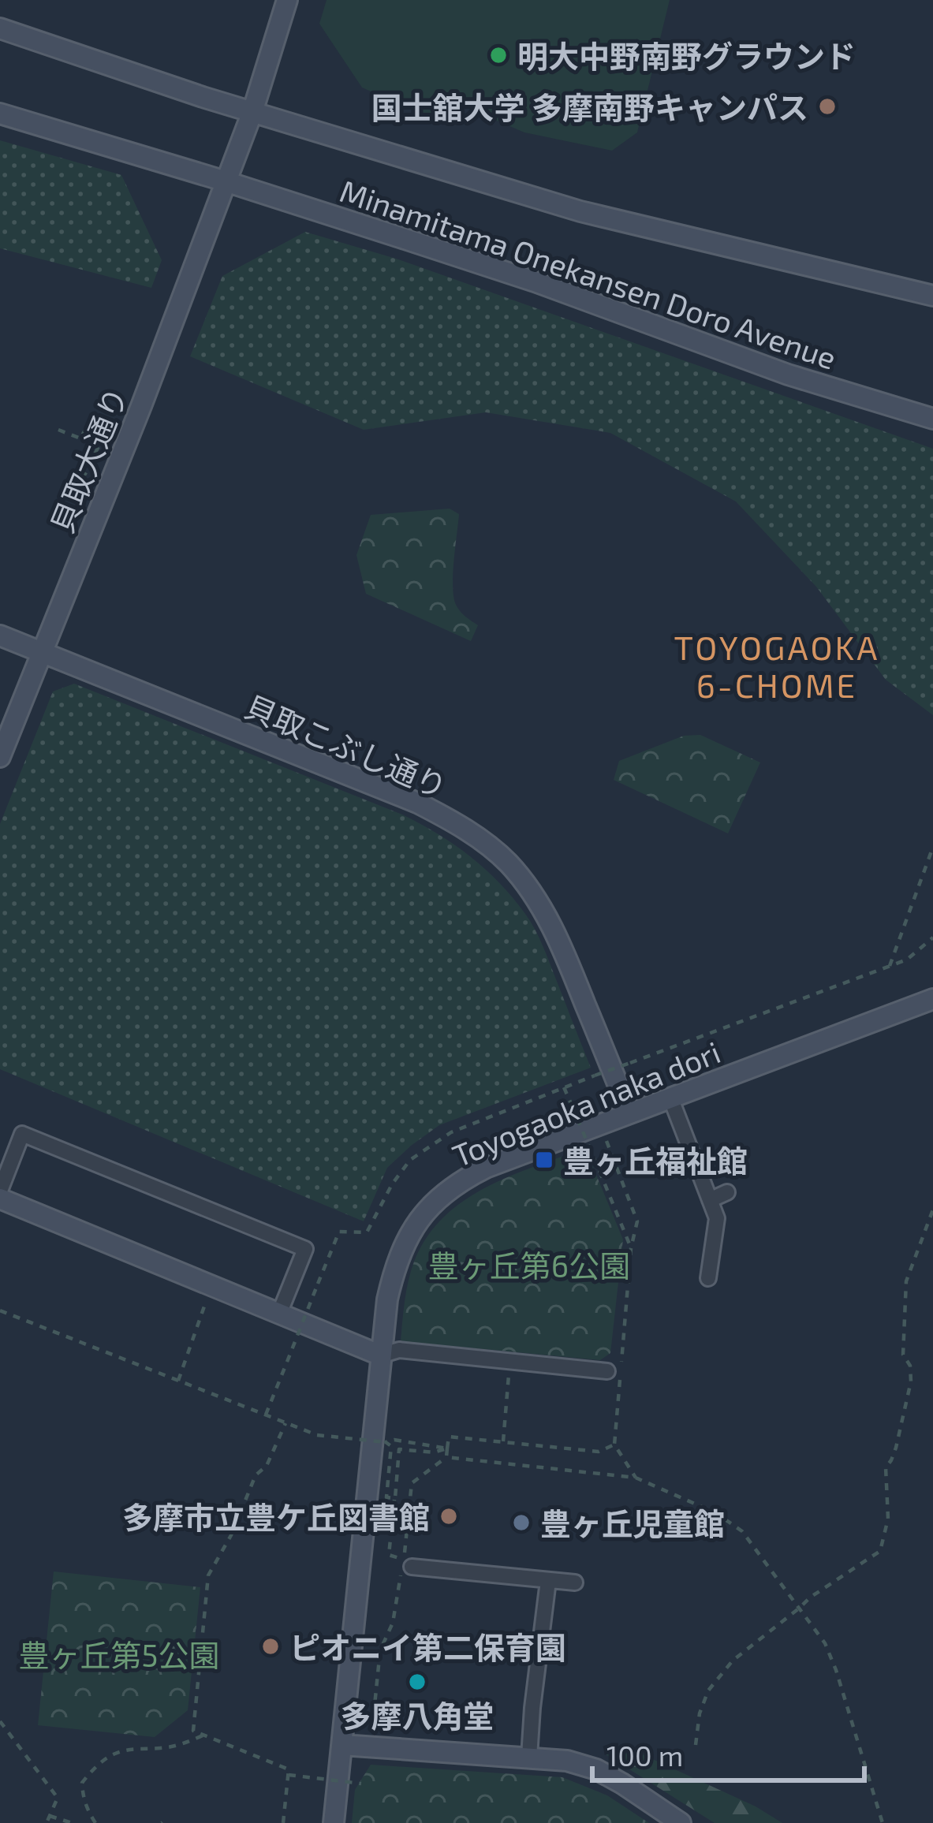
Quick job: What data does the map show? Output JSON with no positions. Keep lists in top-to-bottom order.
{
  "streets": {
    "street": [
      "Minamitama Onekansen Doro Avenue",
      "貝取大通り",
      "貝取こぶし通り",
      "Toyogaoka naka dori"
    ]
  },
  "crossings": [
    ["Minamitama Onekansen Doro Avenue", "貝取大通り"],
    ["貝取大通り", "貝取こぶし通り"],
    ["貝取こぶし通り", "Toyogaoka naka dori"]
  ],
  "districts": ["TOYOGAOKA 6-CHOME"],
  "parks": ["豊ヶ丘第6公園", "豊ヶ丘第5公園"],
  "places": {
    "other": [
      "明大中野南野グラウンド",
      "国士舘大学 多摩南野キャンパス",
      "多摩市立豊ケ丘図書館",
      "豊ヶ丘児童館",
      "ピオニイ第二保育園",
      "多摩八角堂"
    ],
    "transit": ["豊ヶ丘福祉館"]
  },
  "scale_bar": "100 m"
}
